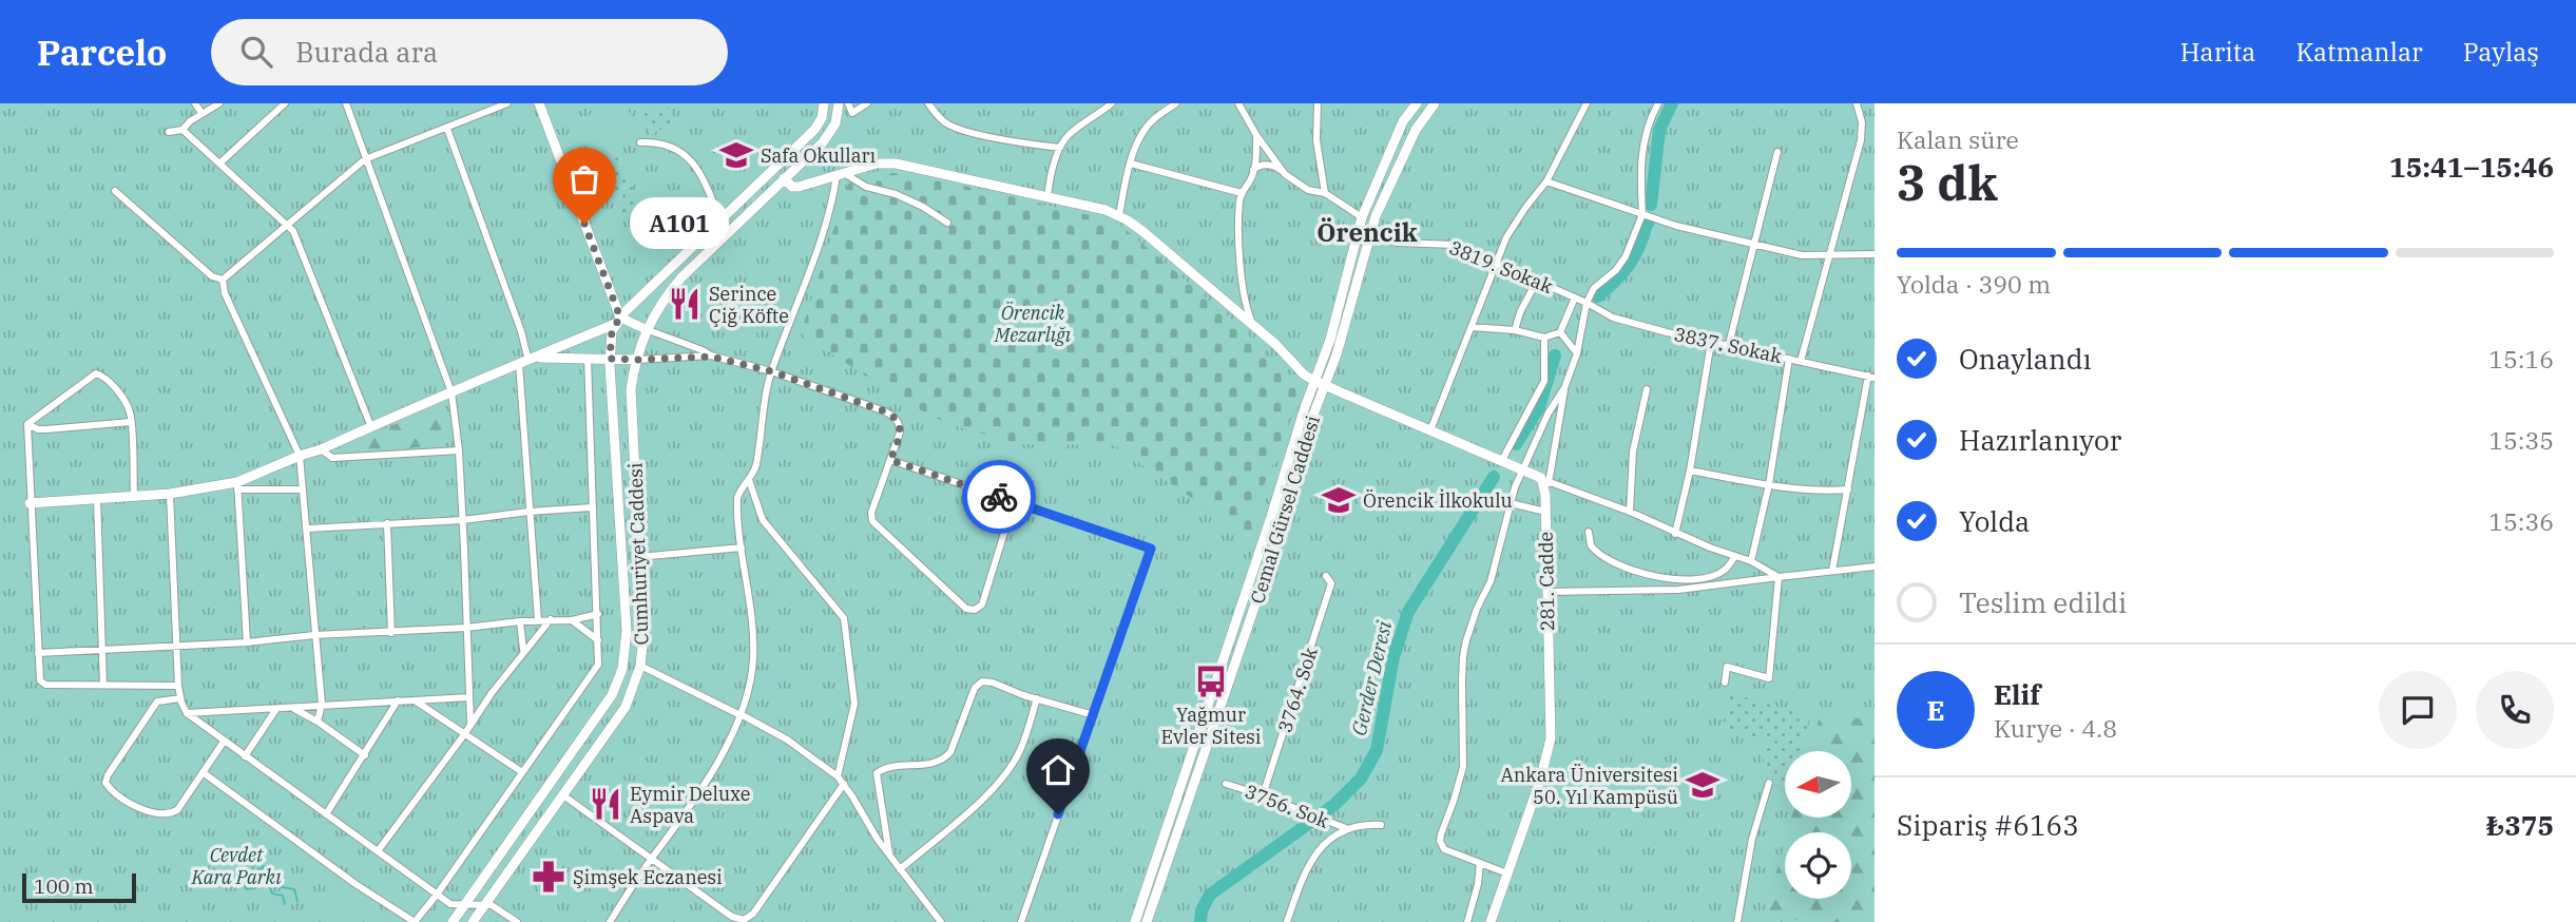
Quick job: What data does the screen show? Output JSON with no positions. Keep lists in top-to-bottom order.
{
  "streets": {
    "street": [
      "3819. Sokak",
      "3837. Sokak",
      "Cemal Gürsel Caddesi",
      "Cumhuriyet Caddesi",
      "281. Cadde",
      "3764. Sok",
      "3756. Sok"
    ]
  },
  "crossings": [
    ["3819. Sokak", "3837. Sokak"],
    ["3819. Sokak", "Cemal Gürsel Caddesi"],
    ["3764. Sok", "3756. Sok"]
  ],
  "districts": ["Örencik"],
  "water": ["Gerder Deresi"],
  "parks": ["Örencik Mezarlığı", "Cevdet Kara Parkı"],
  "places": {
    "school or university": ["Safa Okulları", "Örencik İlkokulu", "Ankara Üniversitesi 50. Yıl Kampüsü"],
    "other": ["A101"],
    "restaurant": ["Serince Çiğ Köfte", "Eymir Deluxe Aspava"],
    "bus stop": ["Yağmur Evler Sitesi"],
    "pharmacy": ["Şimşek Eczanesi"]
  },
  "scale_bar": "100 m",
  "north": "left",
  "page": {
    "header": "Parcelo",
    "search": "Burada ara",
    "nav": ["Harita", "Katmanlar", "Paylaş"],
    "heading": ["3 dk", "Kalan süre", "15:41–15:46"],
    "panel": [
      "Elif",
      "Kurye · 4.8",
      "Sipariş #6163",
      "₺375"
    ],
    "bubble": "A101",
    "bar": "Yolda · 390 m",
    "list": [
      ["Onaylandı", "15:16"],
      ["Hazırlanıyor", "15:35"],
      ["Yolda", "15:36"],
      "Teslim edildi"
    ],
    "round": "E",
    "scale": "100 m"
  }
}
